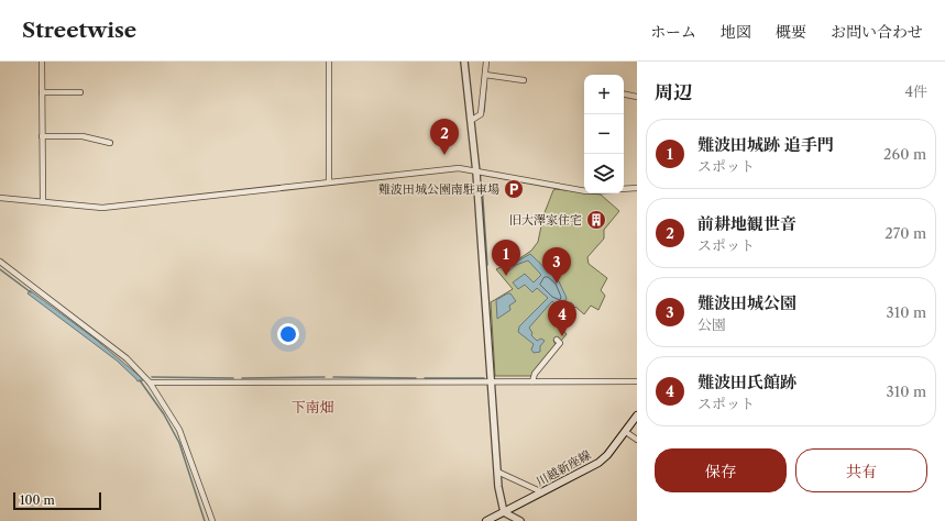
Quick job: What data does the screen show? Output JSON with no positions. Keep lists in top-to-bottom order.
{
  "streets": {
    "main road": ["川越新座線"]
  },
  "districts": ["下南畑"],
  "places": {
    "parking": ["難波田城公園南駐車場"],
    "building": ["旧大澤家住宅"]
  },
  "scale_bar": "100 m",
  "page": {
    "header": "Streetwise",
    "nav": [
      "ホーム",
      "地図",
      "概要",
      "お問い合わせ"
    ],
    "heading": ["周辺", "4件"],
    "map_buttons": ["+", "−"],
    "pins": [
      "2",
      "1",
      "3",
      "4"
    ],
    "list": [
      {
        "mark": "1",
        "name": "難波田城跡 追手門",
        "note": "スポット",
        "value": "260 m"
      },
      {
        "mark": "2",
        "name": "前耕地観世音",
        "note": "スポット",
        "value": "270 m"
      },
      {
        "mark": "3",
        "name": "難波田城公園",
        "note": "公園",
        "value": "310 m"
      },
      {
        "mark": "4",
        "name": "難波田氏館跡",
        "note": "スポット",
        "value": "310 m"
      }
    ],
    "buttons": ["保存", "共有"],
    "scale": "100 m"
  }
}
